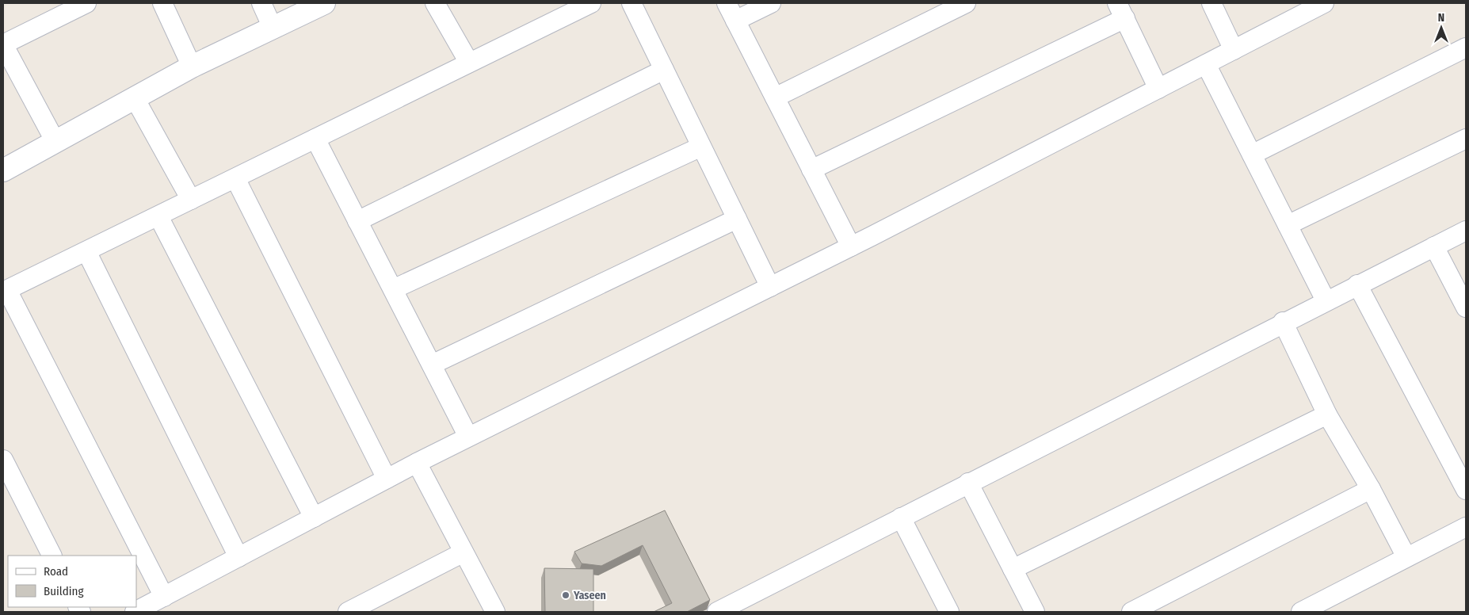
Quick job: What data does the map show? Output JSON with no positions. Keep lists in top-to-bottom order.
{
  "places": ["Yaseen"],
  "legend": ["Road", "Building"],
  "north": "top"
}
